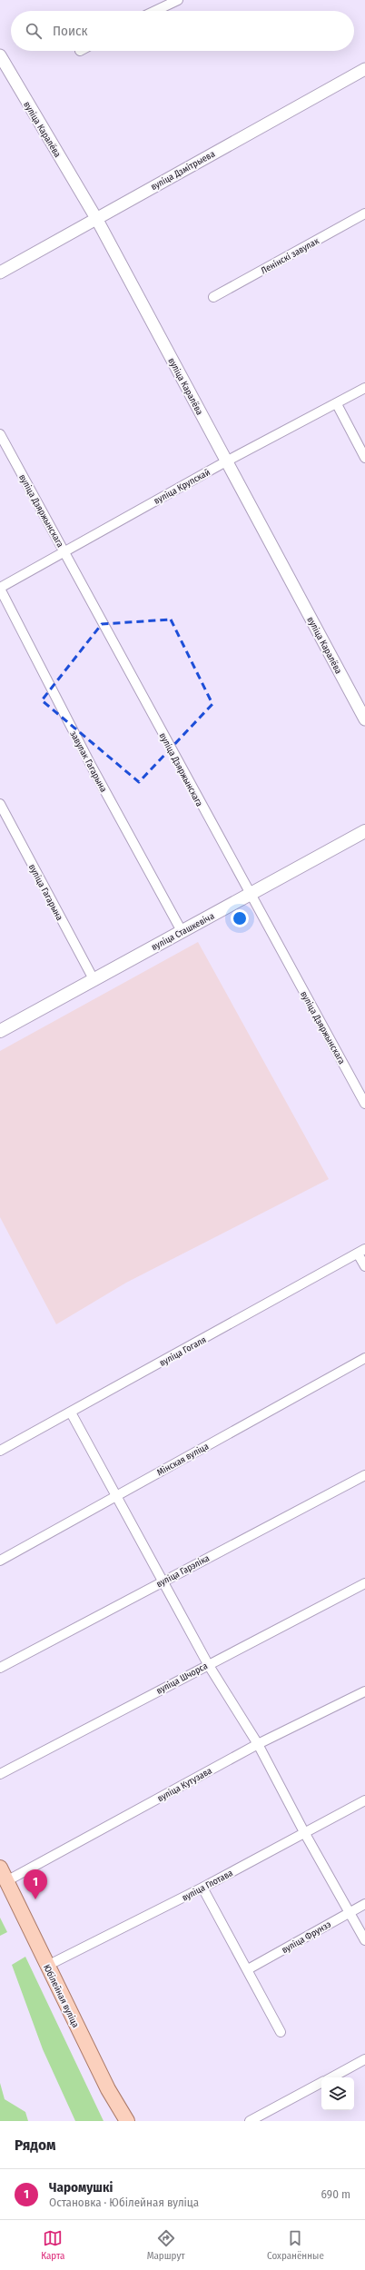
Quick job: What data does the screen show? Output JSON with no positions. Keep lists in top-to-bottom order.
{
  "streets": {
    "main road": ["вуліца Сташкевіча", "Юбілейная вуліца"],
    "street": [
      "вуліца Каралёва",
      "вуліца Дзмітрыева",
      "Ленінскі завулак",
      "вуліца Крупскай",
      "вуліца Дзяржынскага",
      "завулак Гагарына",
      "вуліца Гагарына",
      "вуліца Гогаля",
      "Мінская вуліца",
      "вуліца Гарэліка",
      "вуліца Шчорса",
      "вуліца Кутузава",
      "вуліца Глотава",
      "вуліца Фрунзэ"
    ]
  },
  "crossings": [
    ["вуліца Каралёва", "вуліца Дзмітрыева"],
    ["вуліца Каралёва", "вуліца Крупскай"],
    ["вуліца Крупскай", "вуліца Дзяржынскага"],
    ["вуліца Крупскай", "завулак Гагарына"],
    ["вуліца Дзяржынскага", "вуліца Сташкевіча"],
    ["завулак Гагарына", "вуліца Сташкевіча"],
    ["вуліца Гагарына", "вуліца Сташкевіча"],
    ["вуліца Кутузава", "Юбілейная вуліца"],
    ["вуліца Глотава", "Юбілейная вуліца"]
  ],
  "page": {
    "search": "Поиск",
    "pins": "1",
    "heading": "Рядом",
    "list": [
      {
        "mark": "1",
        "name": "Чаромушкі",
        "note": "Остановка · Юбілейная вуліца",
        "value": "690 m"
      }
    ],
    "nav": ["Карта", "Маршрут", "Сохранённые"]
  }
}
